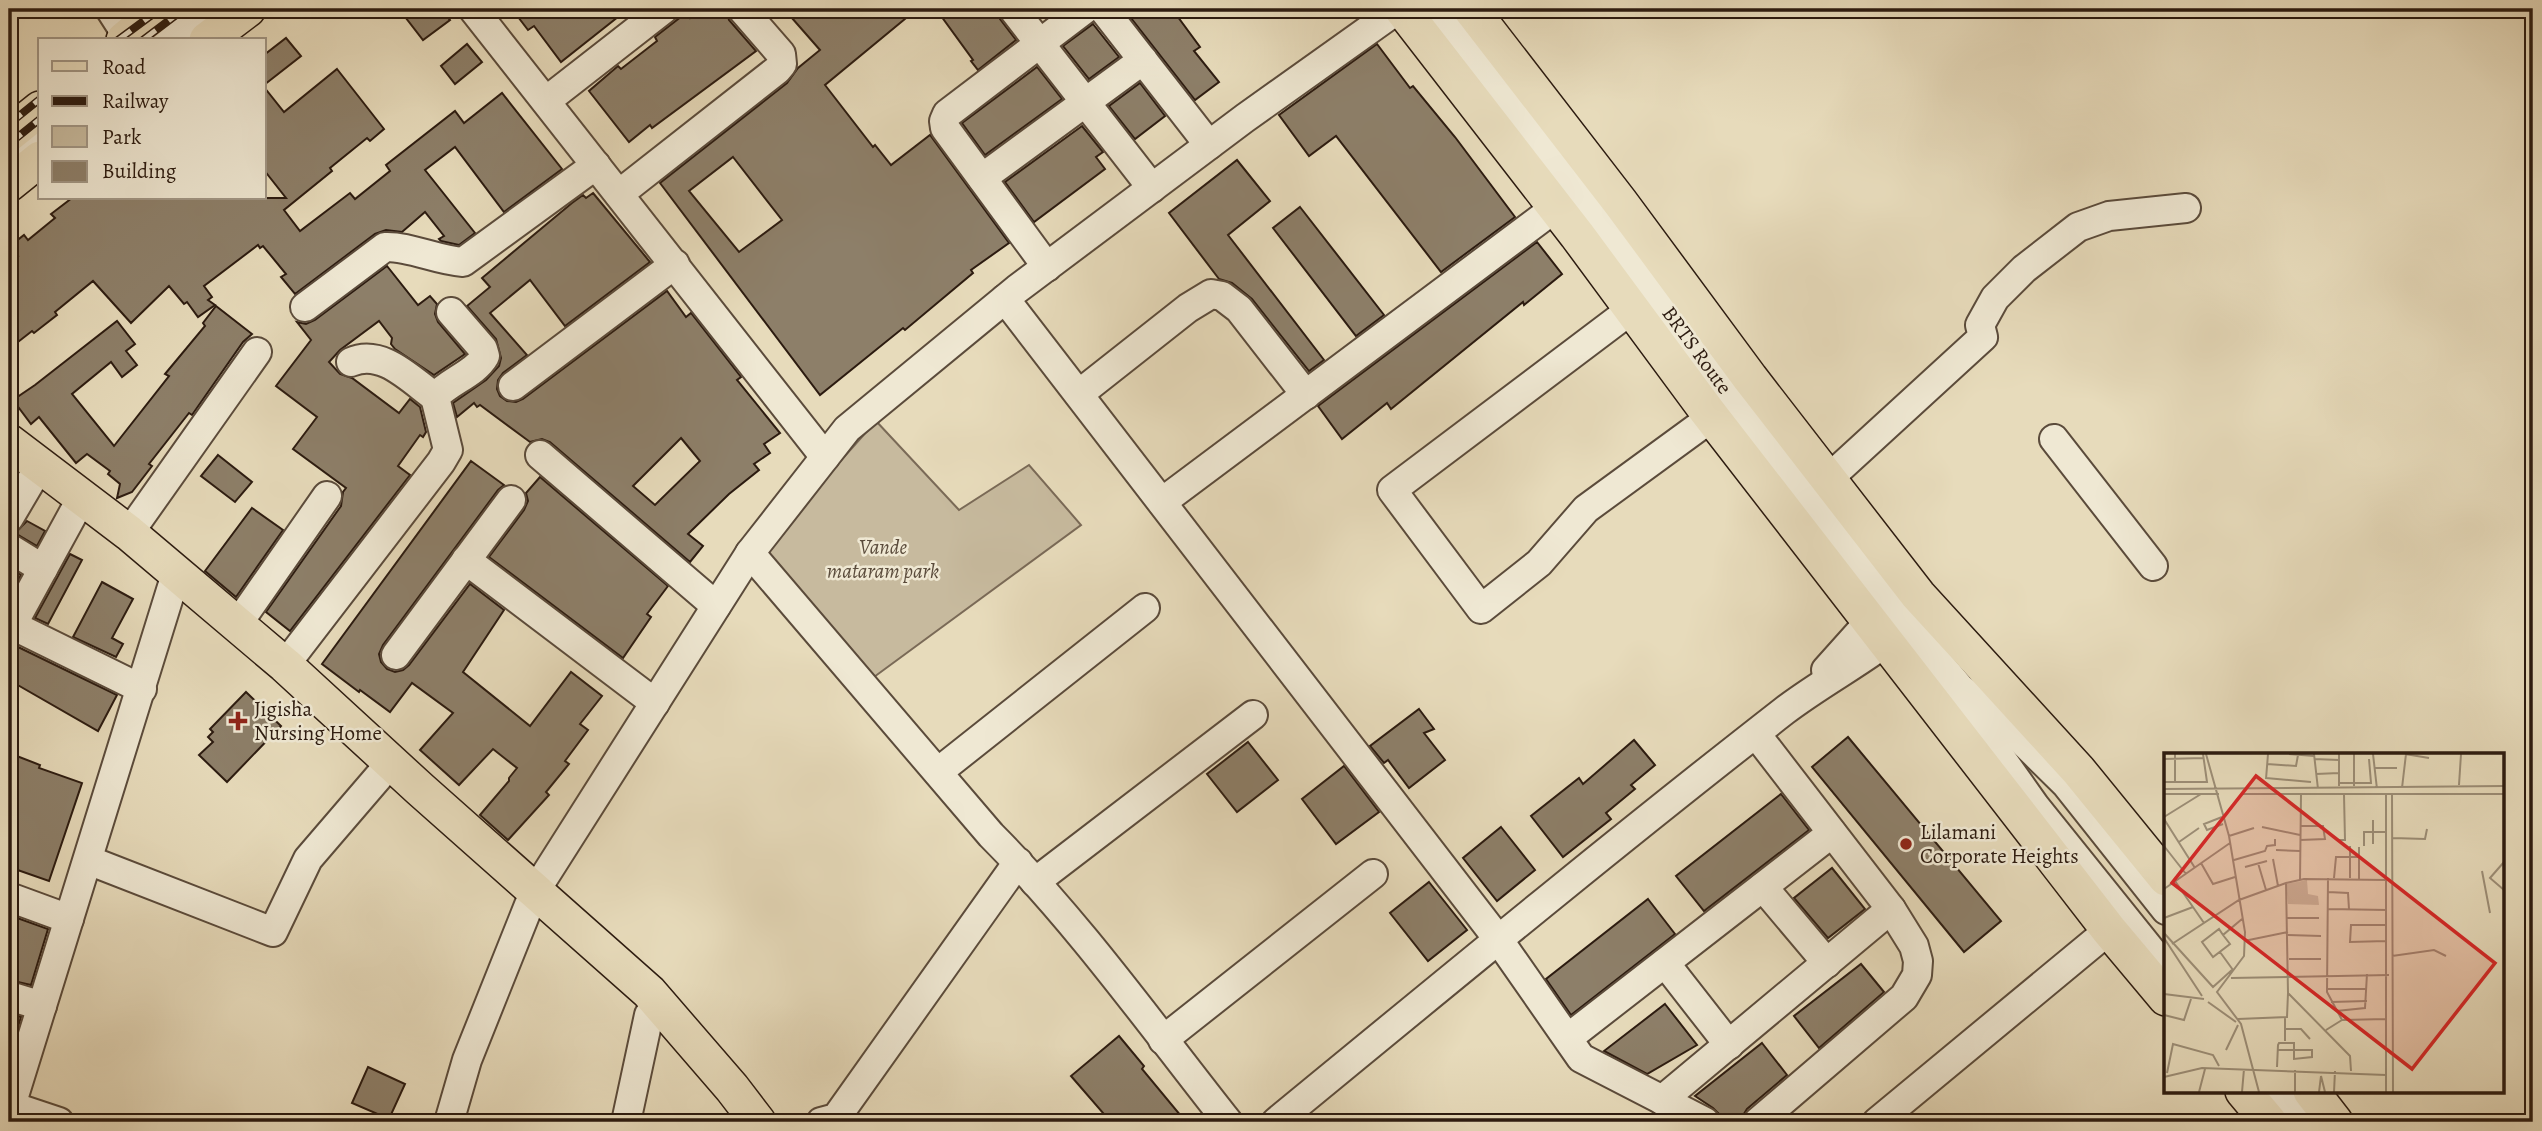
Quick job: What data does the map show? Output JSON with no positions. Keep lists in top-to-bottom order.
{
  "streets": {
    "street": ["BRTS Route"]
  },
  "parks": ["Vande mataram park"],
  "places": {
    "health": ["Jigisha Nursing Home"],
    "other": ["Lilamani Corporate Heights"]
  },
  "legend": [
    "Road",
    "Railway",
    "Park",
    "Building"
  ]
}
